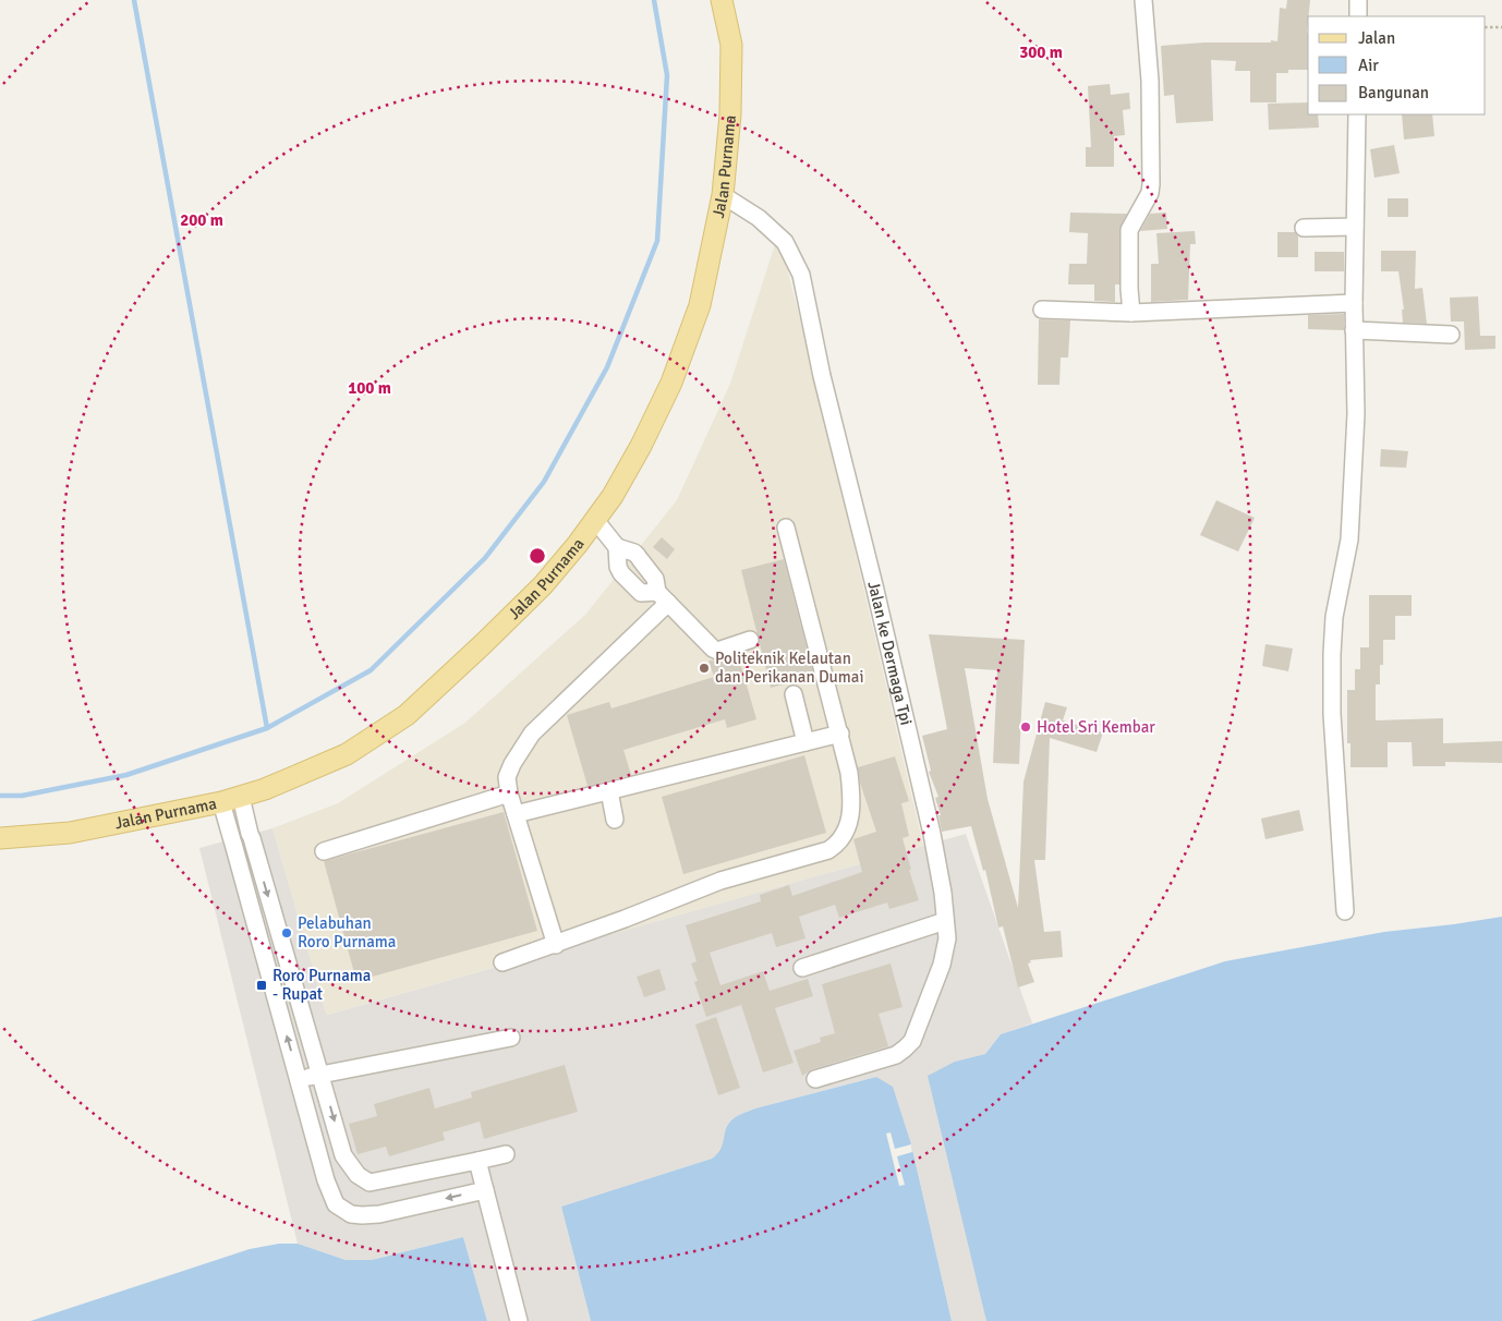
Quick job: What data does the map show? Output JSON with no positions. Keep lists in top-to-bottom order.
{
  "streets": {
    "main road": ["Jalan Purnama"],
    "street": ["Jalan ke Dermaga Tpi"]
  },
  "crossings": [
    ["Jalan Purnama", "Jalan ke Dermaga Tpi"]
  ],
  "places": {
    "other": ["Politeknik Kelautan dan Perikanan Dumai", "Hotel Sri Kembar", "Pelabuhan Roro Purnama"],
    "transit": ["Roro Purnama - Rupat"]
  },
  "legend": ["Jalan", "Air", "Bangunan"],
  "rings": ["300 m", "200 m", "100 m"]
}
